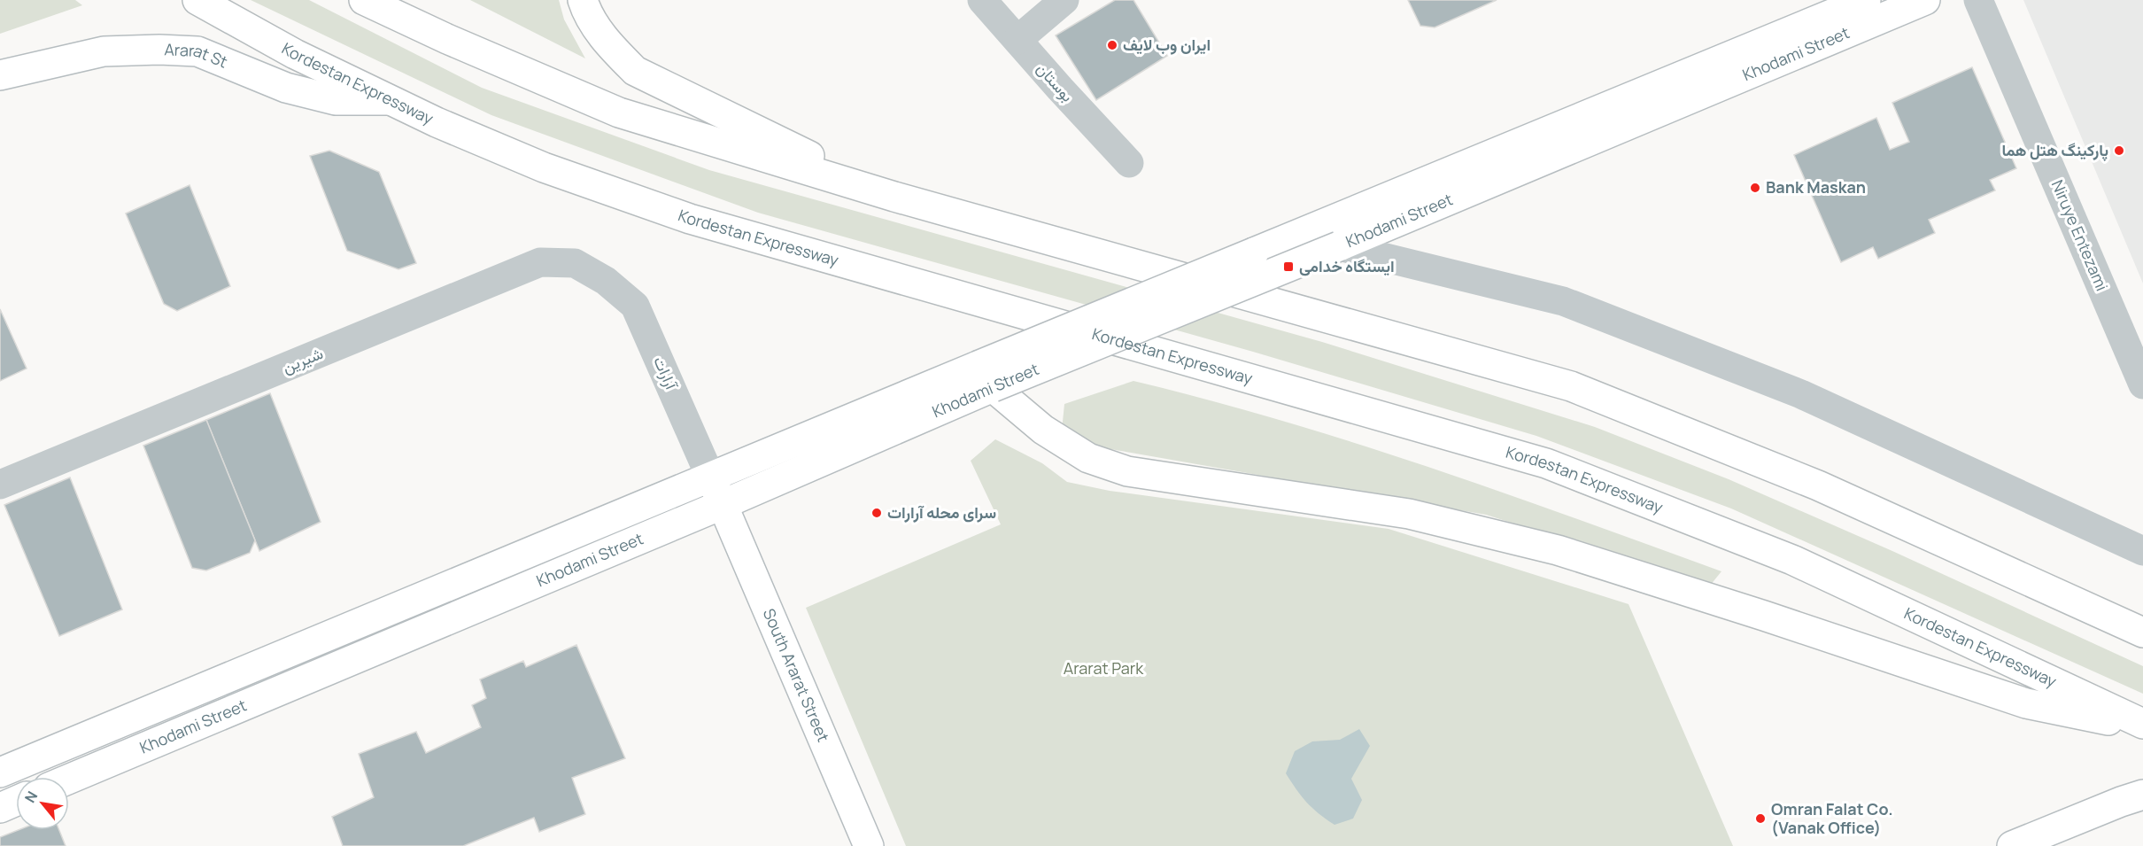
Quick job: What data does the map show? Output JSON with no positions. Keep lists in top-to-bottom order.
{
  "streets": {
    "main road": [
      "Khodami Street",
      "Ararat St",
      "Kordestan Expressway",
      "South Ararat Street"
    ],
    "street": [
      "بوستان",
      "Niruye Entezami",
      "شیرین",
      "آرارات"
    ]
  },
  "crossings": [
    ["Khodami Street", "آرارات"],
    ["Khodami Street", "South Ararat Street"],
    ["Ararat St", "Kordestan Expressway"],
    ["شیرین", "آرارات"],
    ["آرارات", "South Ararat Street"]
  ],
  "parks": ["Ararat Park"],
  "places": {
    "other": [
      "ایران وب لایف",
      "پارکینگ هتل هما",
      "Bank Maskan",
      "سرای محله آرارات",
      "Omran Falat Co. (Vanak Office)"
    ],
    "transit": ["ایستگاه خدامی"]
  },
  "north": "top left"
}
